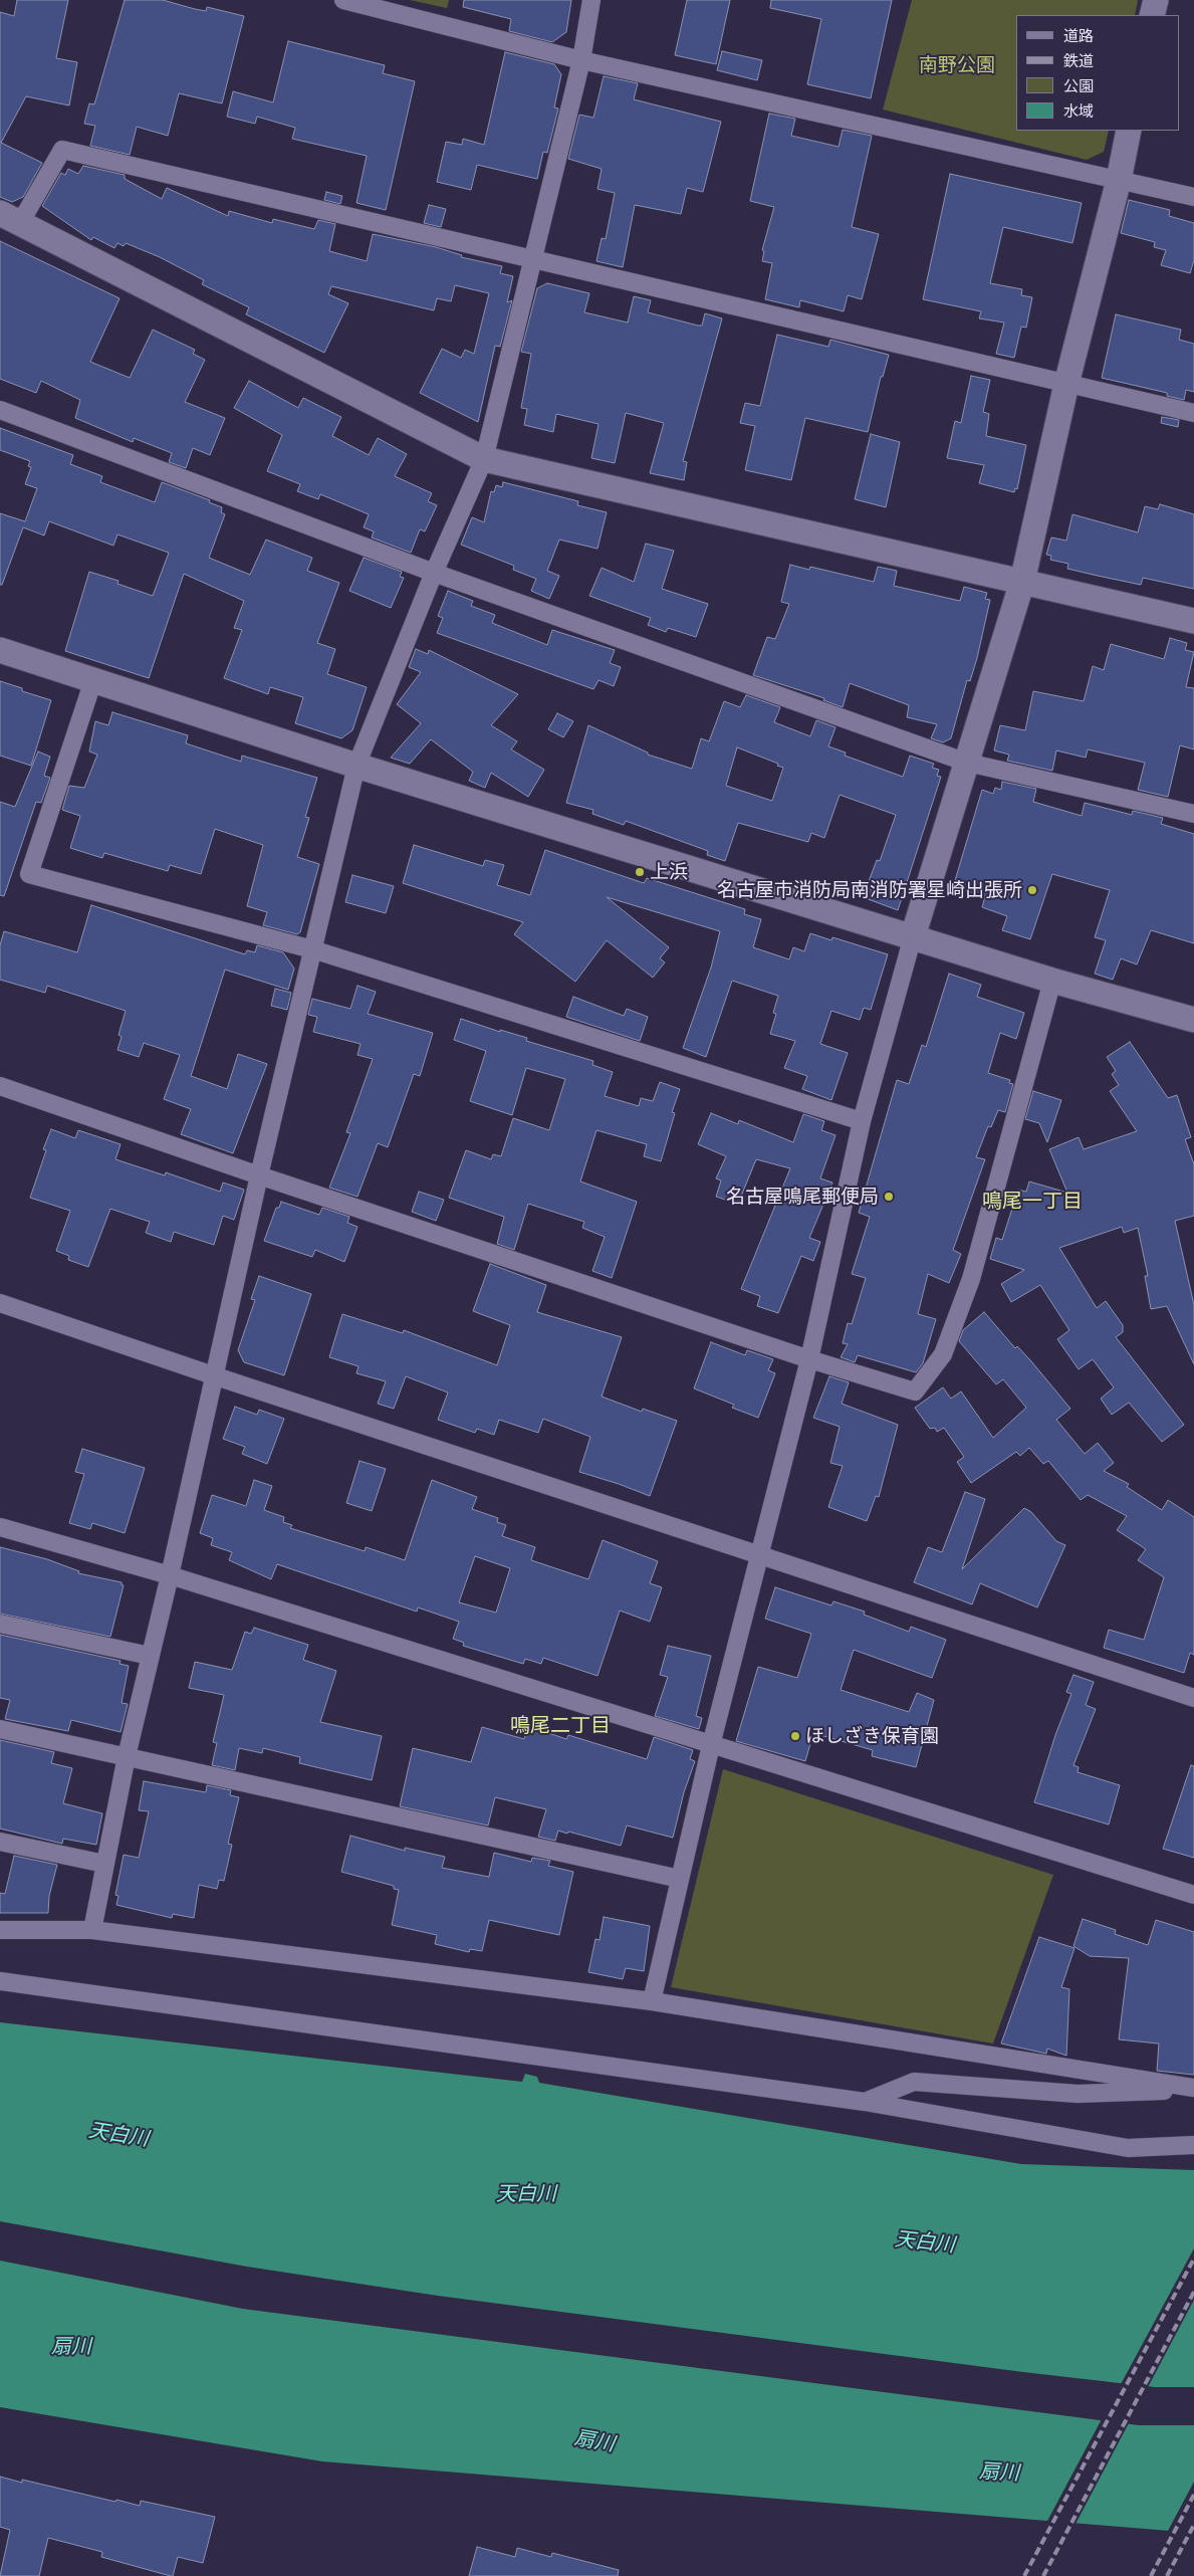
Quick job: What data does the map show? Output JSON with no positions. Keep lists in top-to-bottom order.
{
  "districts": ["鳴尾一丁目", "鳴尾二丁目"],
  "water": ["天白川", "扇川"],
  "parks": ["南野公園"],
  "places": [
    "上浜",
    "名古屋市消防局南消防署星崎出張所",
    "名古屋鳴尾郵便局",
    "ほしざき保育園"
  ],
  "legend": [
    "道路",
    "鉄道",
    "公園",
    "水域"
  ]
}
